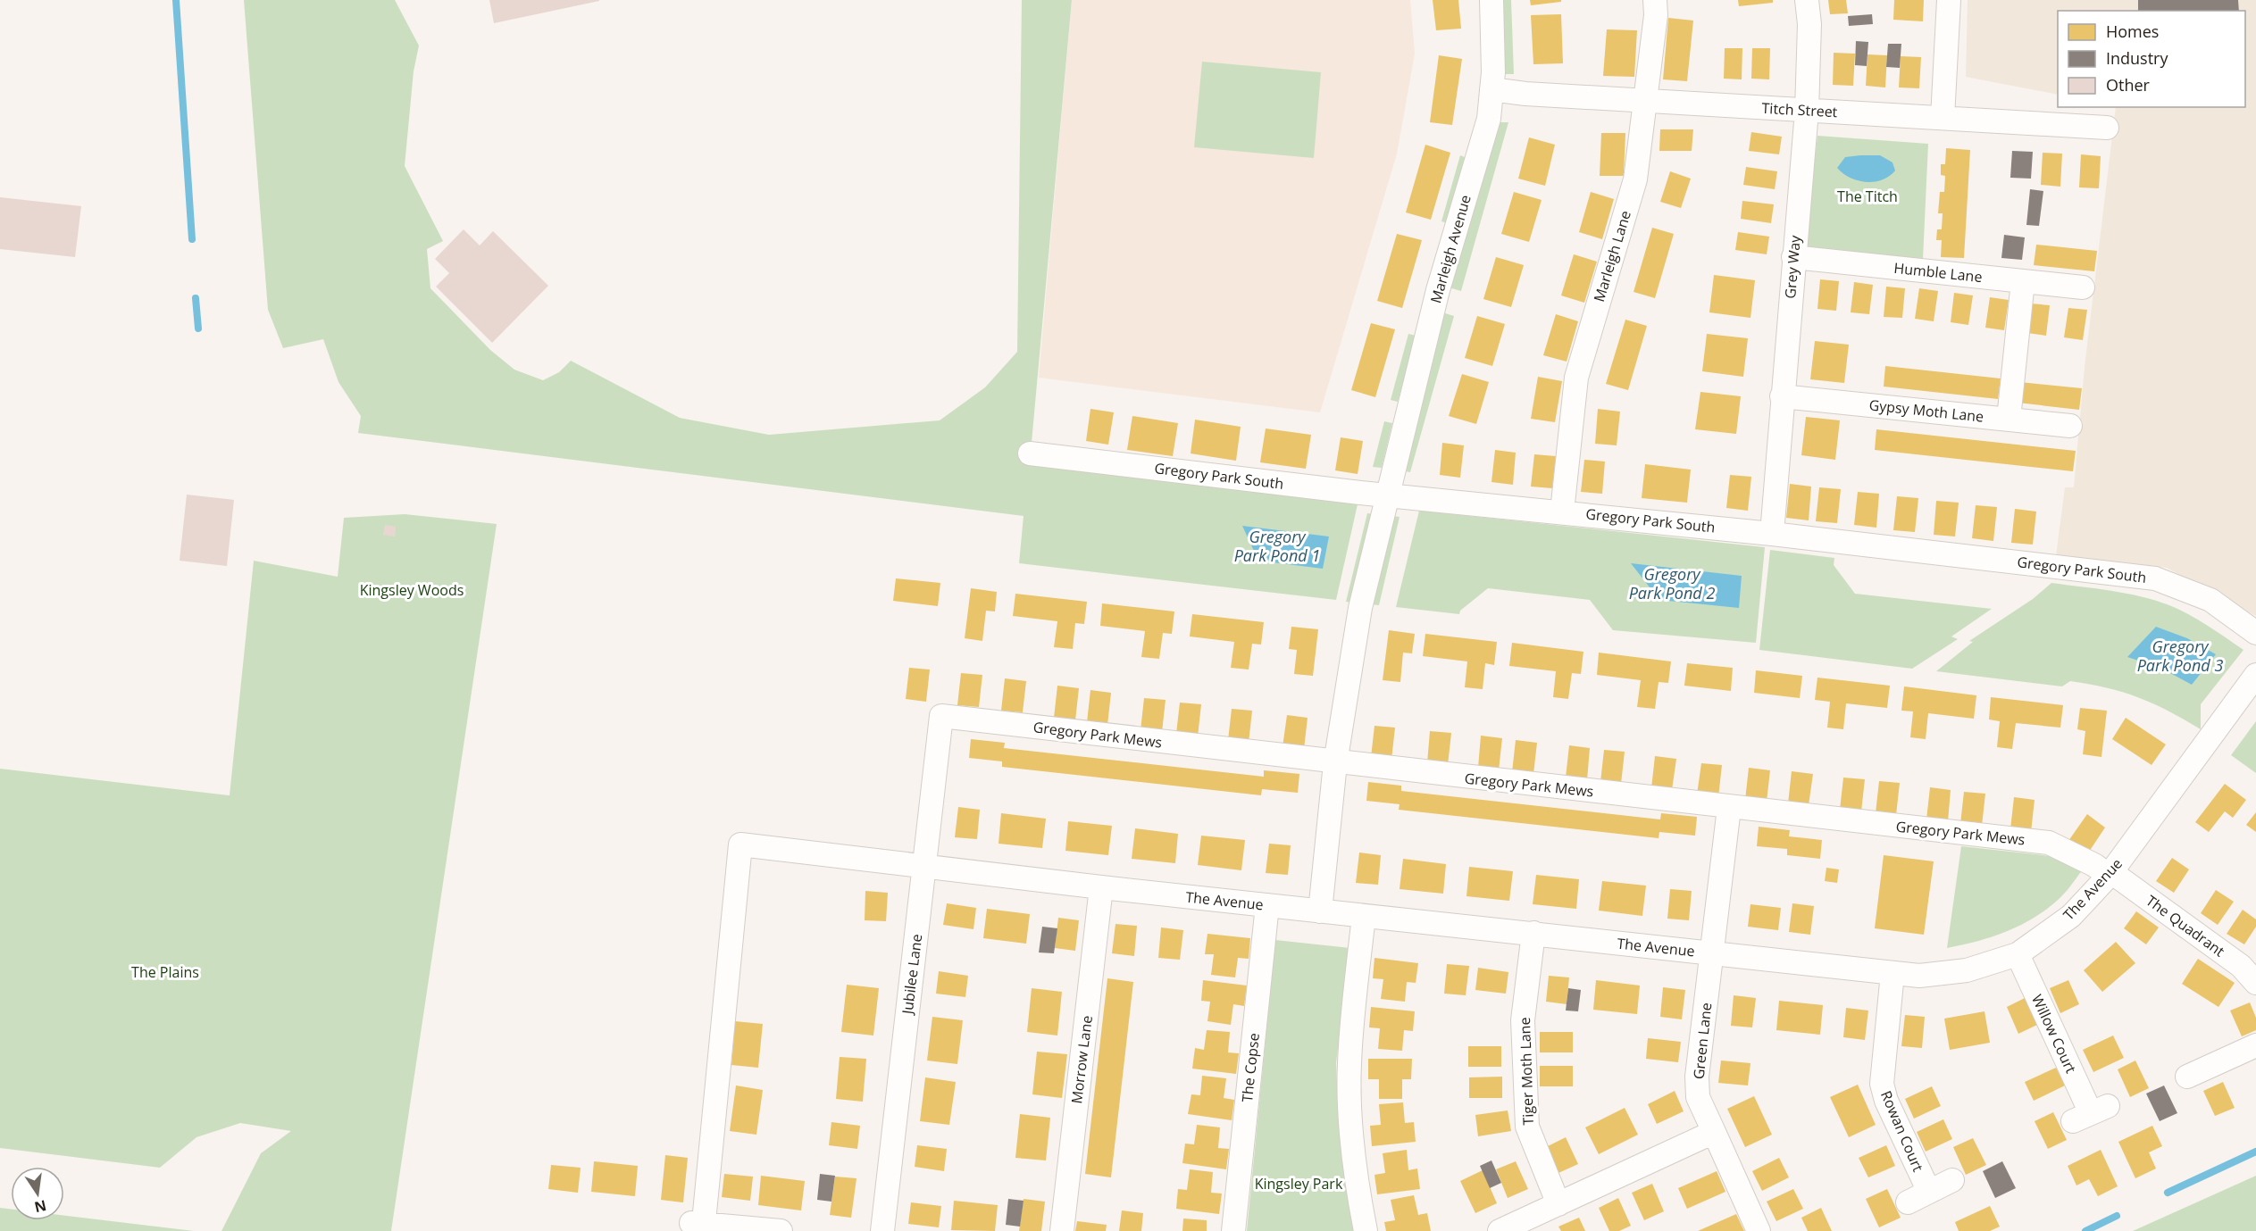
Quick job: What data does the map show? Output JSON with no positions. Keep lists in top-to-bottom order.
{
  "streets": {
    "street": [
      "Titch Street",
      "Marleigh Avenue",
      "Marleigh Lane",
      "Grey Way",
      "Humble Lane",
      "Gypsy Moth Lane",
      "Gregory Park South",
      "Gregory Park Mews",
      "The Avenue",
      "The Quadrant",
      "Jubilee Lane",
      "Willow Court",
      "Green Lane",
      "Morrow Lane",
      "The Copse",
      "Tiger Moth Lane",
      "Rowan Court"
    ]
  },
  "crossings": [
    ["Titch Street", "Marleigh Avenue"],
    ["Titch Street", "Marleigh Lane"],
    ["Titch Street", "Grey Way"],
    ["Marleigh Avenue", "Gregory Park South"],
    ["Marleigh Avenue", "Gregory Park Mews"],
    ["Marleigh Avenue", "The Avenue"],
    ["Marleigh Lane", "Gregory Park South"],
    ["Grey Way", "Humble Lane"],
    ["Grey Way", "Gypsy Moth Lane"],
    ["Grey Way", "Gregory Park South"],
    ["Gregory Park Mews", "The Avenue"],
    ["Gregory Park Mews", "The Quadrant"],
    ["Gregory Park Mews", "Jubilee Lane"],
    ["Gregory Park Mews", "Green Lane"],
    ["The Avenue", "The Quadrant"],
    ["The Avenue", "Jubilee Lane"],
    ["The Avenue", "Willow Court"],
    ["The Avenue", "Green Lane"],
    ["The Avenue", "Morrow Lane"],
    ["The Avenue", "The Copse"],
    ["The Avenue", "Tiger Moth Lane"],
    ["The Avenue", "Rowan Court"]
  ],
  "water": ["Gregory Park Pond 1", "Gregory Park Pond 2", "Gregory Park Pond 3"],
  "parks": [
    "The Titch",
    "Kingsley Woods",
    "The Plains",
    "Kingsley Park"
  ],
  "legend": ["Homes", "Industry", "Other"],
  "north": "bottom"
}
